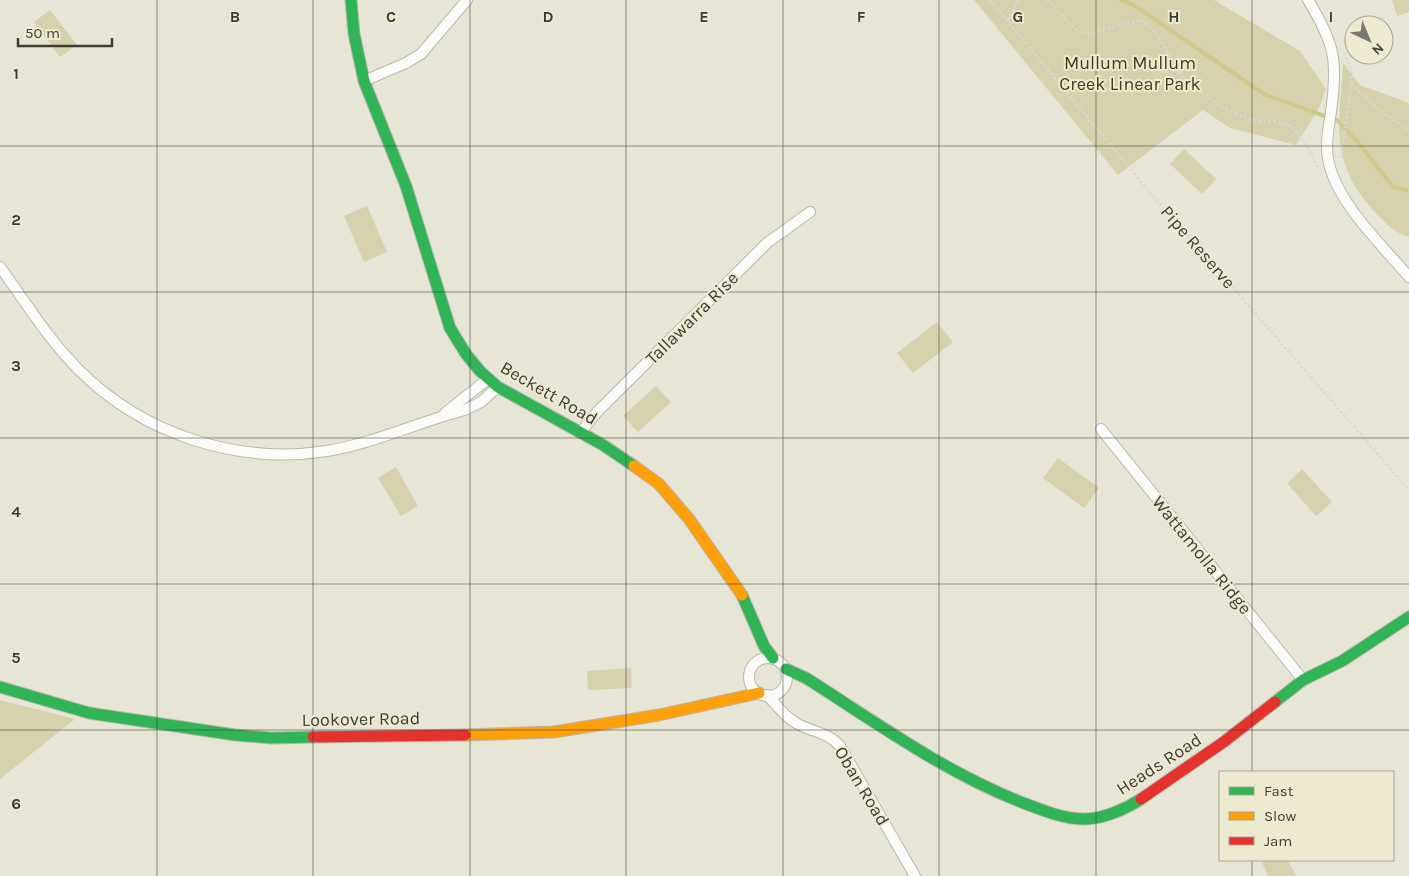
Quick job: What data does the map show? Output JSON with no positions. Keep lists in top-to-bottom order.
{
  "streets": {
    "street": [
      "Tallawarra Rise",
      "Beckett Road",
      "Wattamolla Ridge",
      "Lookover Road",
      "Heads Road",
      "Oban Road"
    ],
    "path": ["Pipe Reserve"]
  },
  "crossings": [
    ["Tallawarra Rise", "Beckett Road"],
    ["Beckett Road", "Lookover Road"],
    ["Beckett Road", "Heads Road"],
    ["Beckett Road", "Oban Road"],
    ["Wattamolla Ridge", "Heads Road"],
    ["Lookover Road", "Heads Road"],
    ["Lookover Road", "Oban Road"],
    ["Heads Road", "Oban Road"]
  ],
  "parks": ["Mullum Mullum Creek Linear Park"],
  "legend": ["Fast", "Slow", "Jam"],
  "scale_bar": "50 m",
  "north": "bottom right",
  "grid": {
    "columns": [
      "B",
      "C",
      "D",
      "E",
      "F",
      "G",
      "H",
      "I"
    ],
    "rows": [
      "1",
      "2",
      "3",
      "4",
      "5",
      "6"
    ]
  }
}
